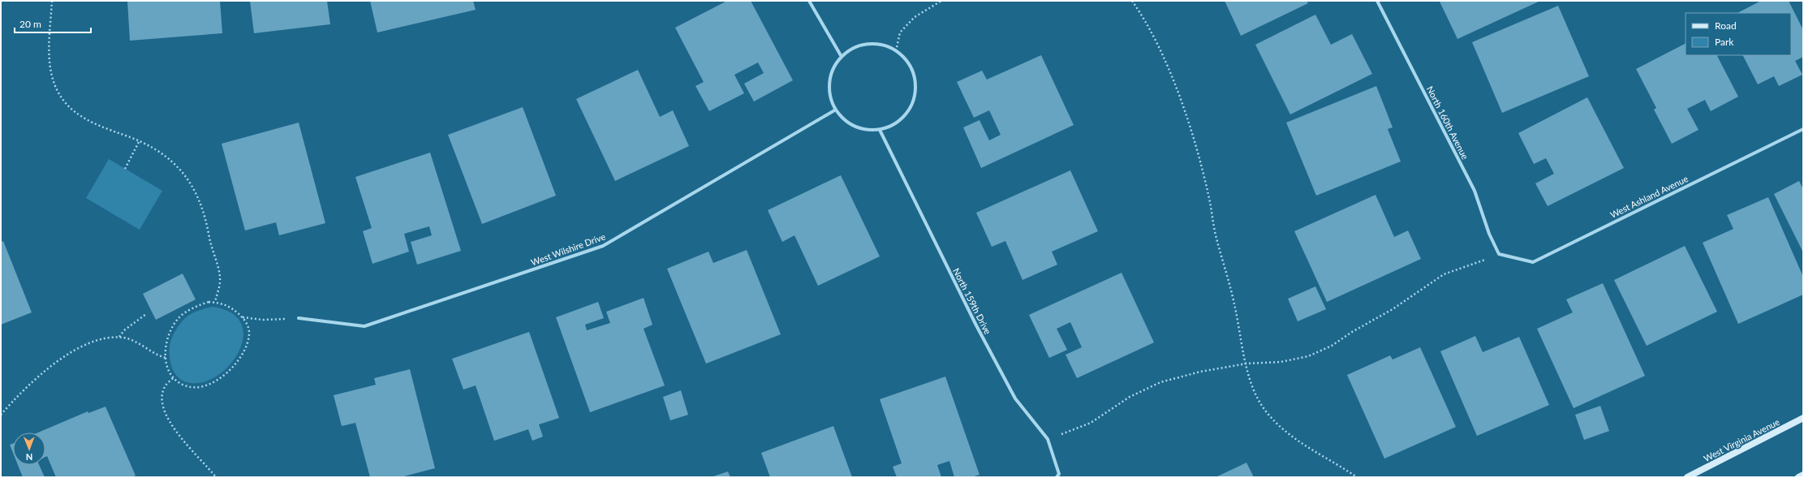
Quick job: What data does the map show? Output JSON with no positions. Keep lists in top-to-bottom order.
{
  "streets": {
    "main road": ["West Virginia Avenue"],
    "street": [
      "North 160th Avenue",
      "West Ashland Avenue",
      "West Wilshire Drive",
      "North 159th Drive"
    ]
  },
  "crossings": [
    ["North 160th Avenue", "West Ashland Avenue"],
    ["West Wilshire Drive", "North 159th Drive"]
  ],
  "legend": ["Road", "Park"],
  "scale_bar": "20 m",
  "north": "bottom"
}
